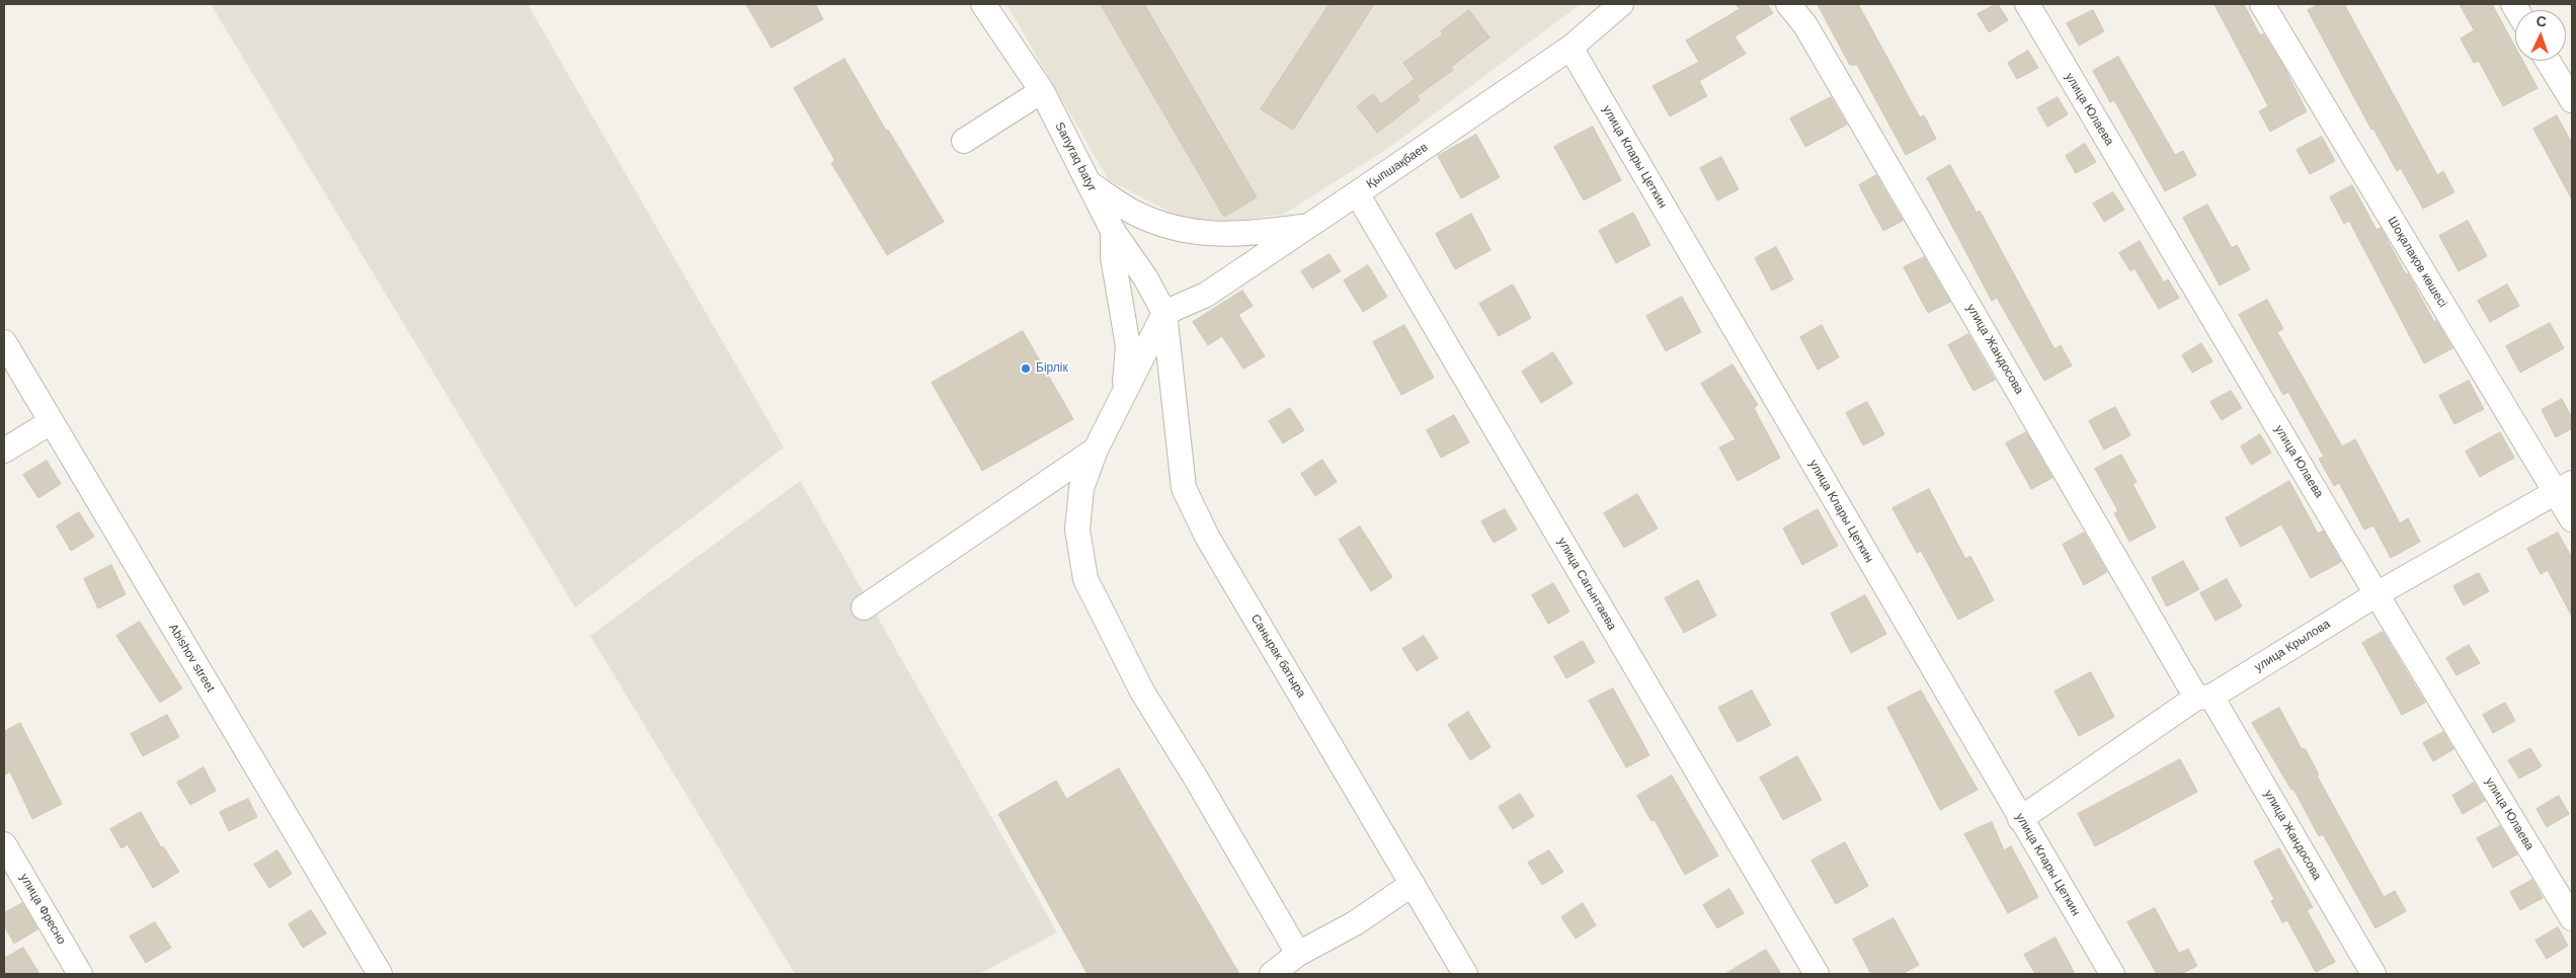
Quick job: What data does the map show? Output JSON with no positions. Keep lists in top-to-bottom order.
{
  "streets": {
    "street": [
      "улица Юлаева",
      "Sanyraq batyr",
      "улица Клары Цеткин",
      "Қыпшақбаев",
      "Шоқалақов көшесі",
      "улица Жандосова",
      "улица Сагынтаева",
      "улица Крылова",
      "Санырак батыра",
      "Abishov street",
      "улица Фресно"
    ]
  },
  "crossings": [
    ["улица Юлаева", "улица Крылова"],
    ["Sanyraq batyr", "Қыпшақбаев"],
    ["Sanyraq batyr", "Санырак батыра"],
    ["улица Клары Цеткин", "Қыпшақбаев"],
    ["улица Клары Цеткин", "улица Крылова"],
    ["Қыпшақбаев", "улица Сагынтаева"],
    ["Қыпшақбаев", "Санырак батыра"],
    ["Шоқалақов көшесі", "улица Крылова"],
    ["улица Жандосова", "улица Крылова"]
  ],
  "places": ["Бірлік"],
  "north": "top"
}
